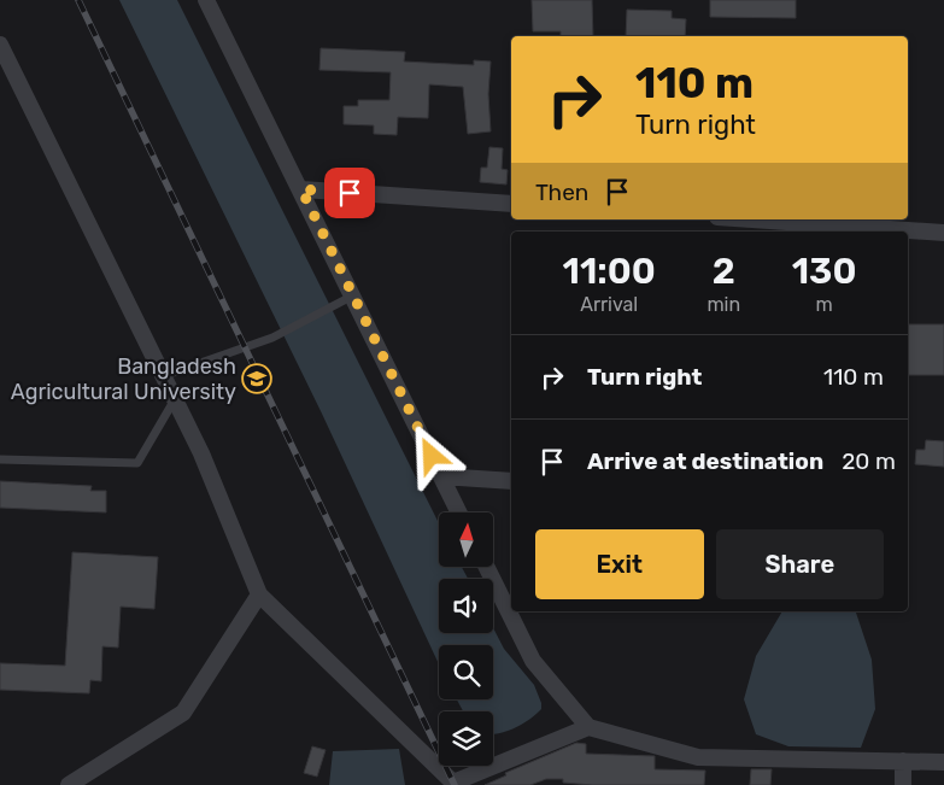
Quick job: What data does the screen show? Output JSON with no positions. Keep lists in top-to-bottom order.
{
  "places": {
    "school or university": ["Bangladesh Agricultural University"]
  },
  "north": "top",
  "page": {
    "turn": ["110 m", "Turn right"],
    "then": "Then",
    "eta": [
      "11:00",
      "Arrival",
      "2",
      "min",
      "130",
      "m"
    ],
    "list": [
      {
        "name": "Turn right",
        "value": "110 m"
      },
      {
        "name": "Arrive at destination",
        "value": "20 m"
      }
    ],
    "buttons": ["Exit", "Share"]
  }
}
